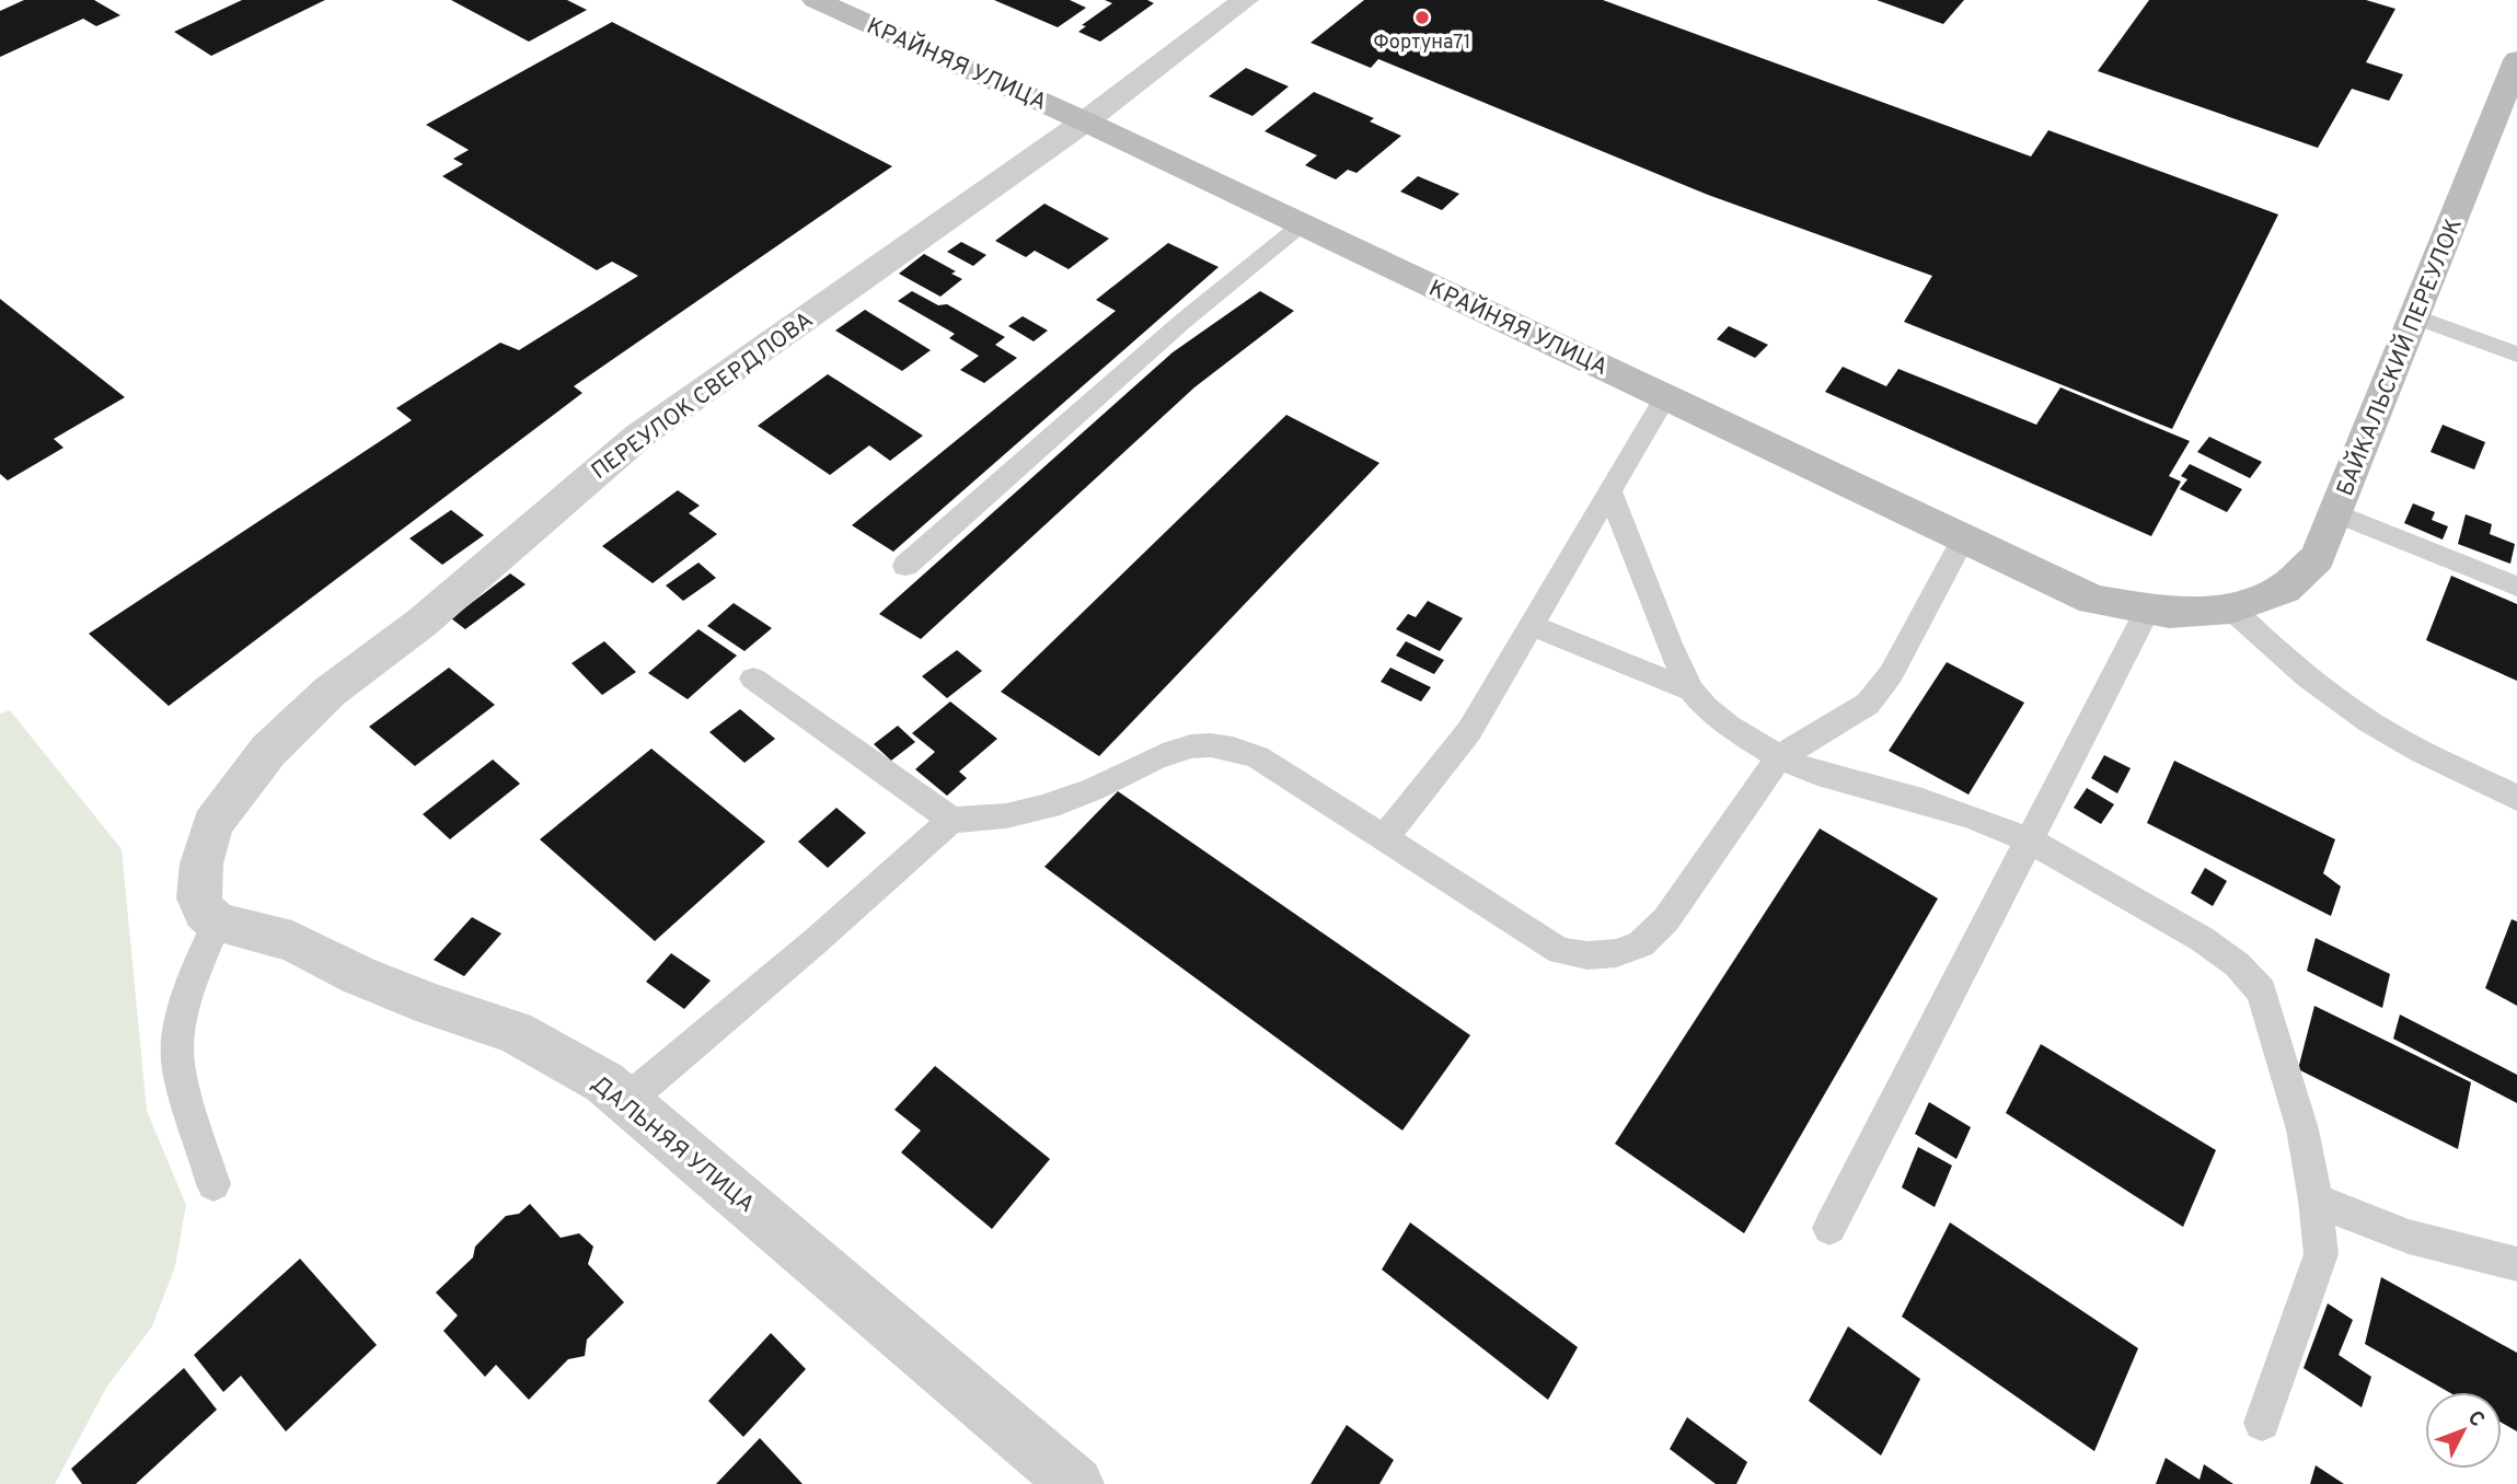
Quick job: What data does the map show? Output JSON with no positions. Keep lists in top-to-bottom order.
{
  "streets": {
    "main road": ["КРАЙНЯЯ УЛИЦА", "БАЙКАЛЬСКИЙ ПЕРЕУЛОК"],
    "street": ["ПЕРЕУЛОК СВЕРДЛОВА", "ДАЛЬНЯЯ УЛИЦА"]
  },
  "crossings": [
    ["КРАЙНЯЯ УЛИЦА", "БАЙКАЛЬСКИЙ ПЕРЕУЛОК"],
    ["КРАЙНЯЯ УЛИЦА", "ПЕРЕУЛОК СВЕРДЛОВА"],
    ["ПЕРЕУЛОК СВЕРДЛОВА", "ДАЛЬНЯЯ УЛИЦА"]
  ],
  "places": ["Фортуна71"],
  "north": "top right"
}
